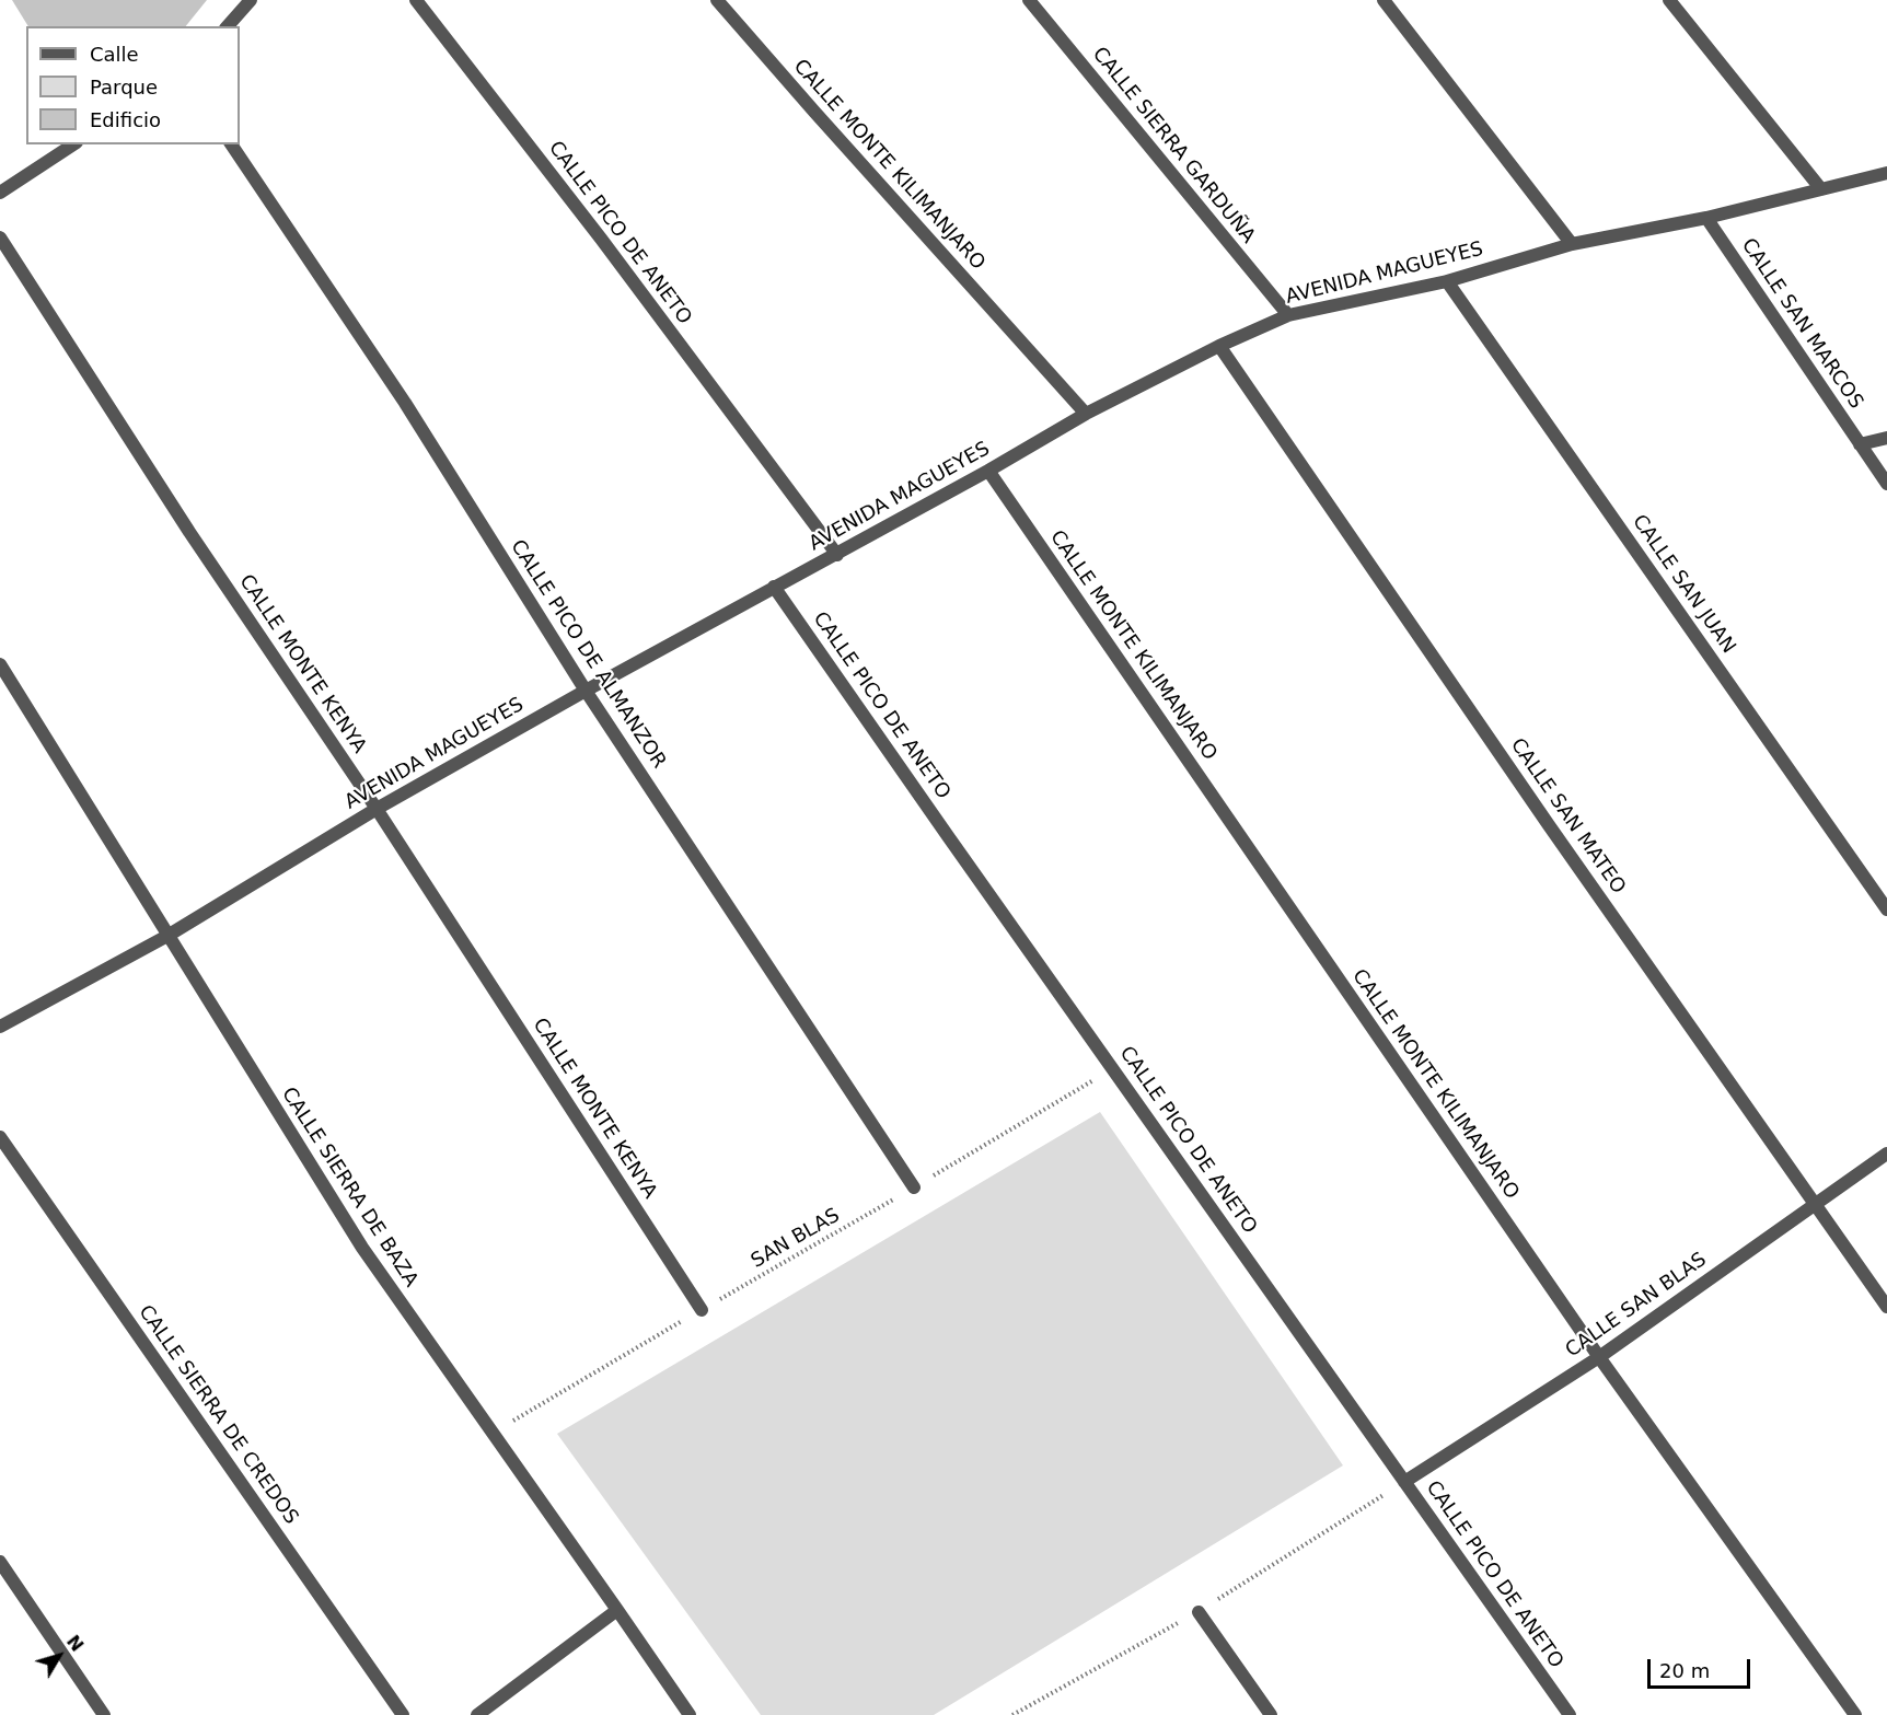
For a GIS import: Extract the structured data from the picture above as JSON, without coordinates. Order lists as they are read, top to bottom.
{
  "streets": {
    "street": [
      "CALLE SIERRA GARDUÑA",
      "CALLE MONTE KILIMANJARO",
      "CALLE PICO DE ANETO",
      "AVENIDA MAGUEYES",
      "CALLE SAN MARCOS",
      "CALLE SAN JUAN",
      "CALLE PICO DE ALMANZOR",
      "CALLE MONTE KENYA",
      "CALLE SAN MATEO",
      "CALLE SIERRA DE BAZA",
      "CALLE SAN BLAS",
      "CALLE SIERRA DE CREDOS"
    ],
    "path": ["SAN BLAS"]
  },
  "crossings": [
    ["CALLE SIERRA GARDUÑA", "AVENIDA MAGUEYES"],
    ["CALLE MONTE KILIMANJARO", "AVENIDA MAGUEYES"],
    ["CALLE MONTE KILIMANJARO", "CALLE SAN BLAS"],
    ["CALLE PICO DE ANETO", "AVENIDA MAGUEYES"],
    ["CALLE PICO DE ANETO", "SAN BLAS"],
    ["CALLE PICO DE ANETO", "CALLE SAN BLAS"],
    ["AVENIDA MAGUEYES", "CALLE SAN MARCOS"],
    ["AVENIDA MAGUEYES", "CALLE SAN JUAN"],
    ["AVENIDA MAGUEYES", "CALLE PICO DE ALMANZOR"],
    ["AVENIDA MAGUEYES", "CALLE MONTE KENYA"],
    ["AVENIDA MAGUEYES", "CALLE SAN MATEO"],
    ["AVENIDA MAGUEYES", "CALLE SIERRA DE BAZA"],
    ["CALLE PICO DE ALMANZOR", "SAN BLAS"],
    ["CALLE MONTE KENYA", "SAN BLAS"],
    ["CALLE SAN MATEO", "CALLE SAN BLAS"],
    ["CALLE SIERRA DE BAZA", "SAN BLAS"]
  ],
  "legend": ["Calle", "Parque", "Edificio"],
  "scale_bar": "20 m",
  "north": "top right"
}
